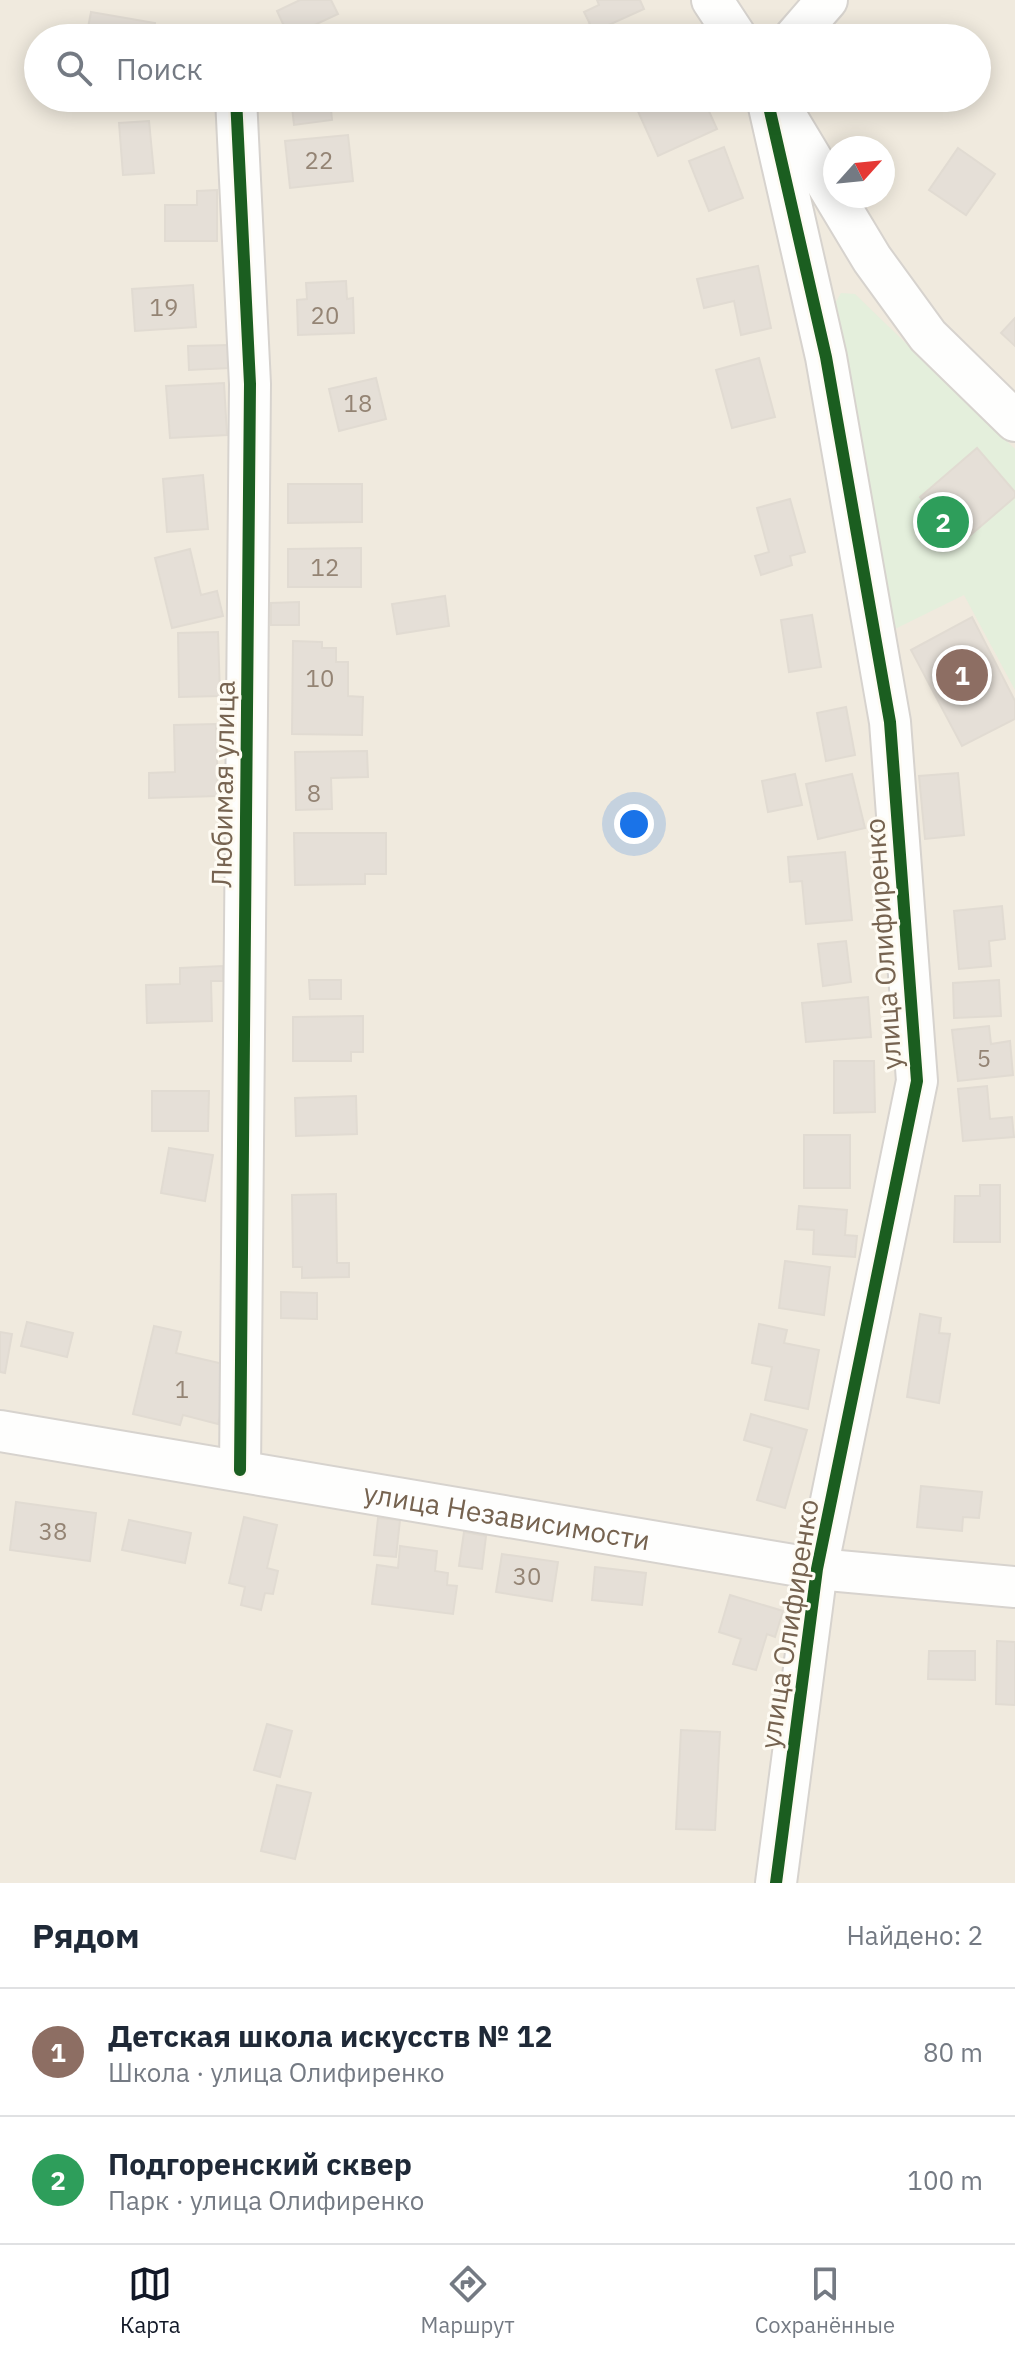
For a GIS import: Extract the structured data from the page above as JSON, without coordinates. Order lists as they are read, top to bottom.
{
  "streets": {
    "street": ["Любимая улица", "улица Олифиренко", "улица Независимости"]
  },
  "crossings": [
    ["Любимая улица", "улица Независимости"],
    ["улица Олифиренко", "улица Независимости"]
  ],
  "house_numbers": [
    "22",
    "19",
    "20",
    "18",
    "12",
    "10",
    "8",
    "5",
    "1",
    "38",
    "30"
  ],
  "north": "top right",
  "page": {
    "search": "Поиск",
    "pins": ["2", "1"],
    "heading": ["Рядом", "Найдено: 2"],
    "list": [
      {
        "mark": "1",
        "name": "Детская школа искусств № 12",
        "note": "Школа · улица Олифиренко",
        "value": "80 m"
      },
      {
        "mark": "2",
        "name": "Подгоренский сквер",
        "note": "Парк · улица Олифиренко",
        "value": "100 m"
      }
    ],
    "nav": ["Карта", "Маршрут", "Сохранённые"]
  }
}
